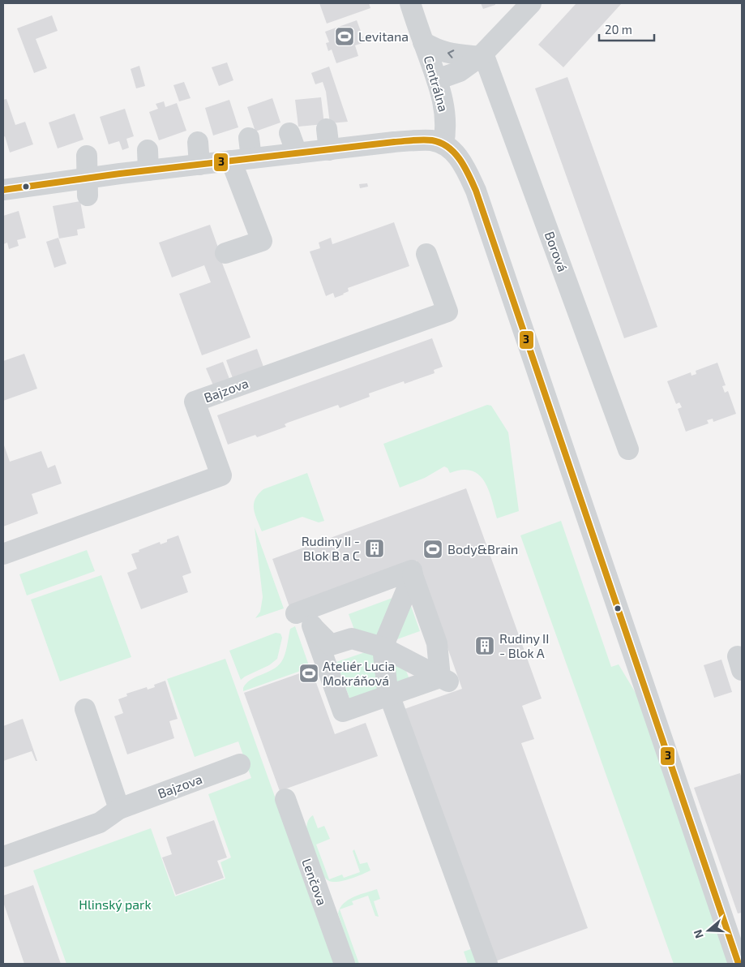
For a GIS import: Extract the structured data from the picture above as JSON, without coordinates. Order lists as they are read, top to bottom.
{
  "streets": {
    "street": [
      "Centrálna",
      "Borová",
      "Bajzova",
      "Lenčova"
    ]
  },
  "parks": ["Hlinský park"],
  "places": {
    "sports": ["Levitana", "Body&Brain", "Ateliér Lucia Mokráňová"],
    "building": ["Rudiny II - Blok B a C", "Rudiny II - Blok A"]
  },
  "lines": ["transit line 3"],
  "scale_bar": "20 m",
  "north": "left"
}
